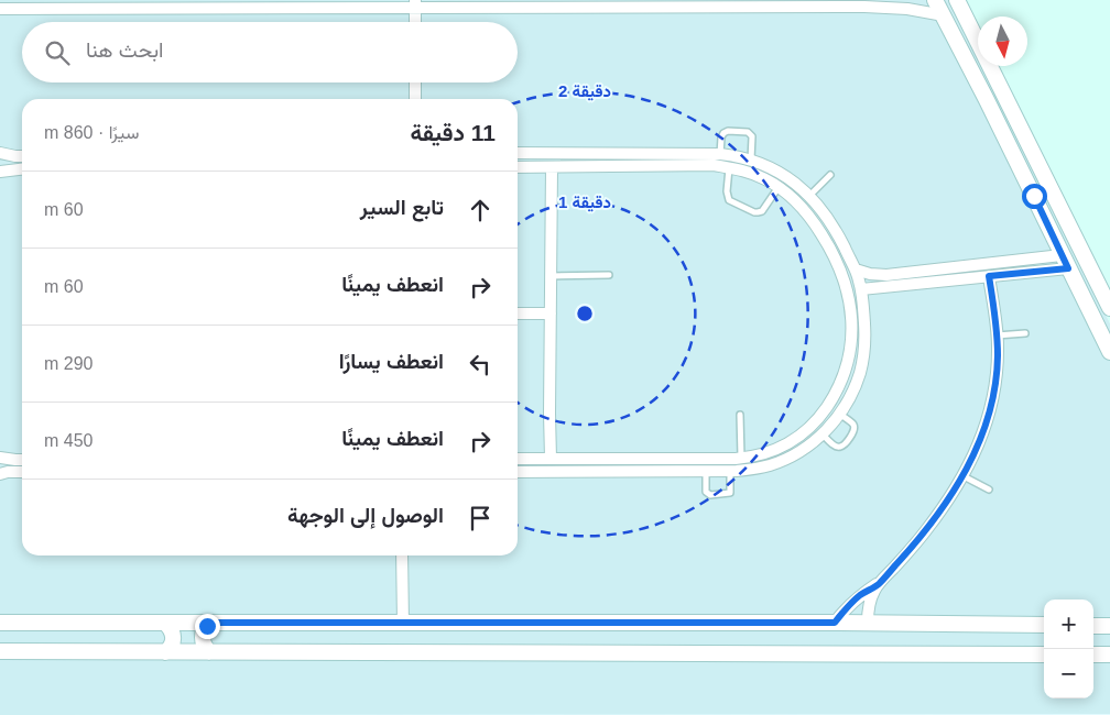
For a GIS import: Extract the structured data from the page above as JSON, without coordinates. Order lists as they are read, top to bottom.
{
  "north": "bottom",
  "page": {
    "search": "ابحث هنا",
    "heading": ["11 دقيقة", "سيرًا · 860 m"],
    "list": [
      ["تابع السير", "60 m"],
      ["انعطف يمينًا", "60 m"],
      ["انعطف يسارًا", "290 m"],
      ["انعطف يمينًا", "450 m"],
      "الوصول إلى الوجهة"
    ],
    "map_buttons": ["+", "−"]
  },
  "rings": ["2 دقيقة", "1 دقيقة"]
}
